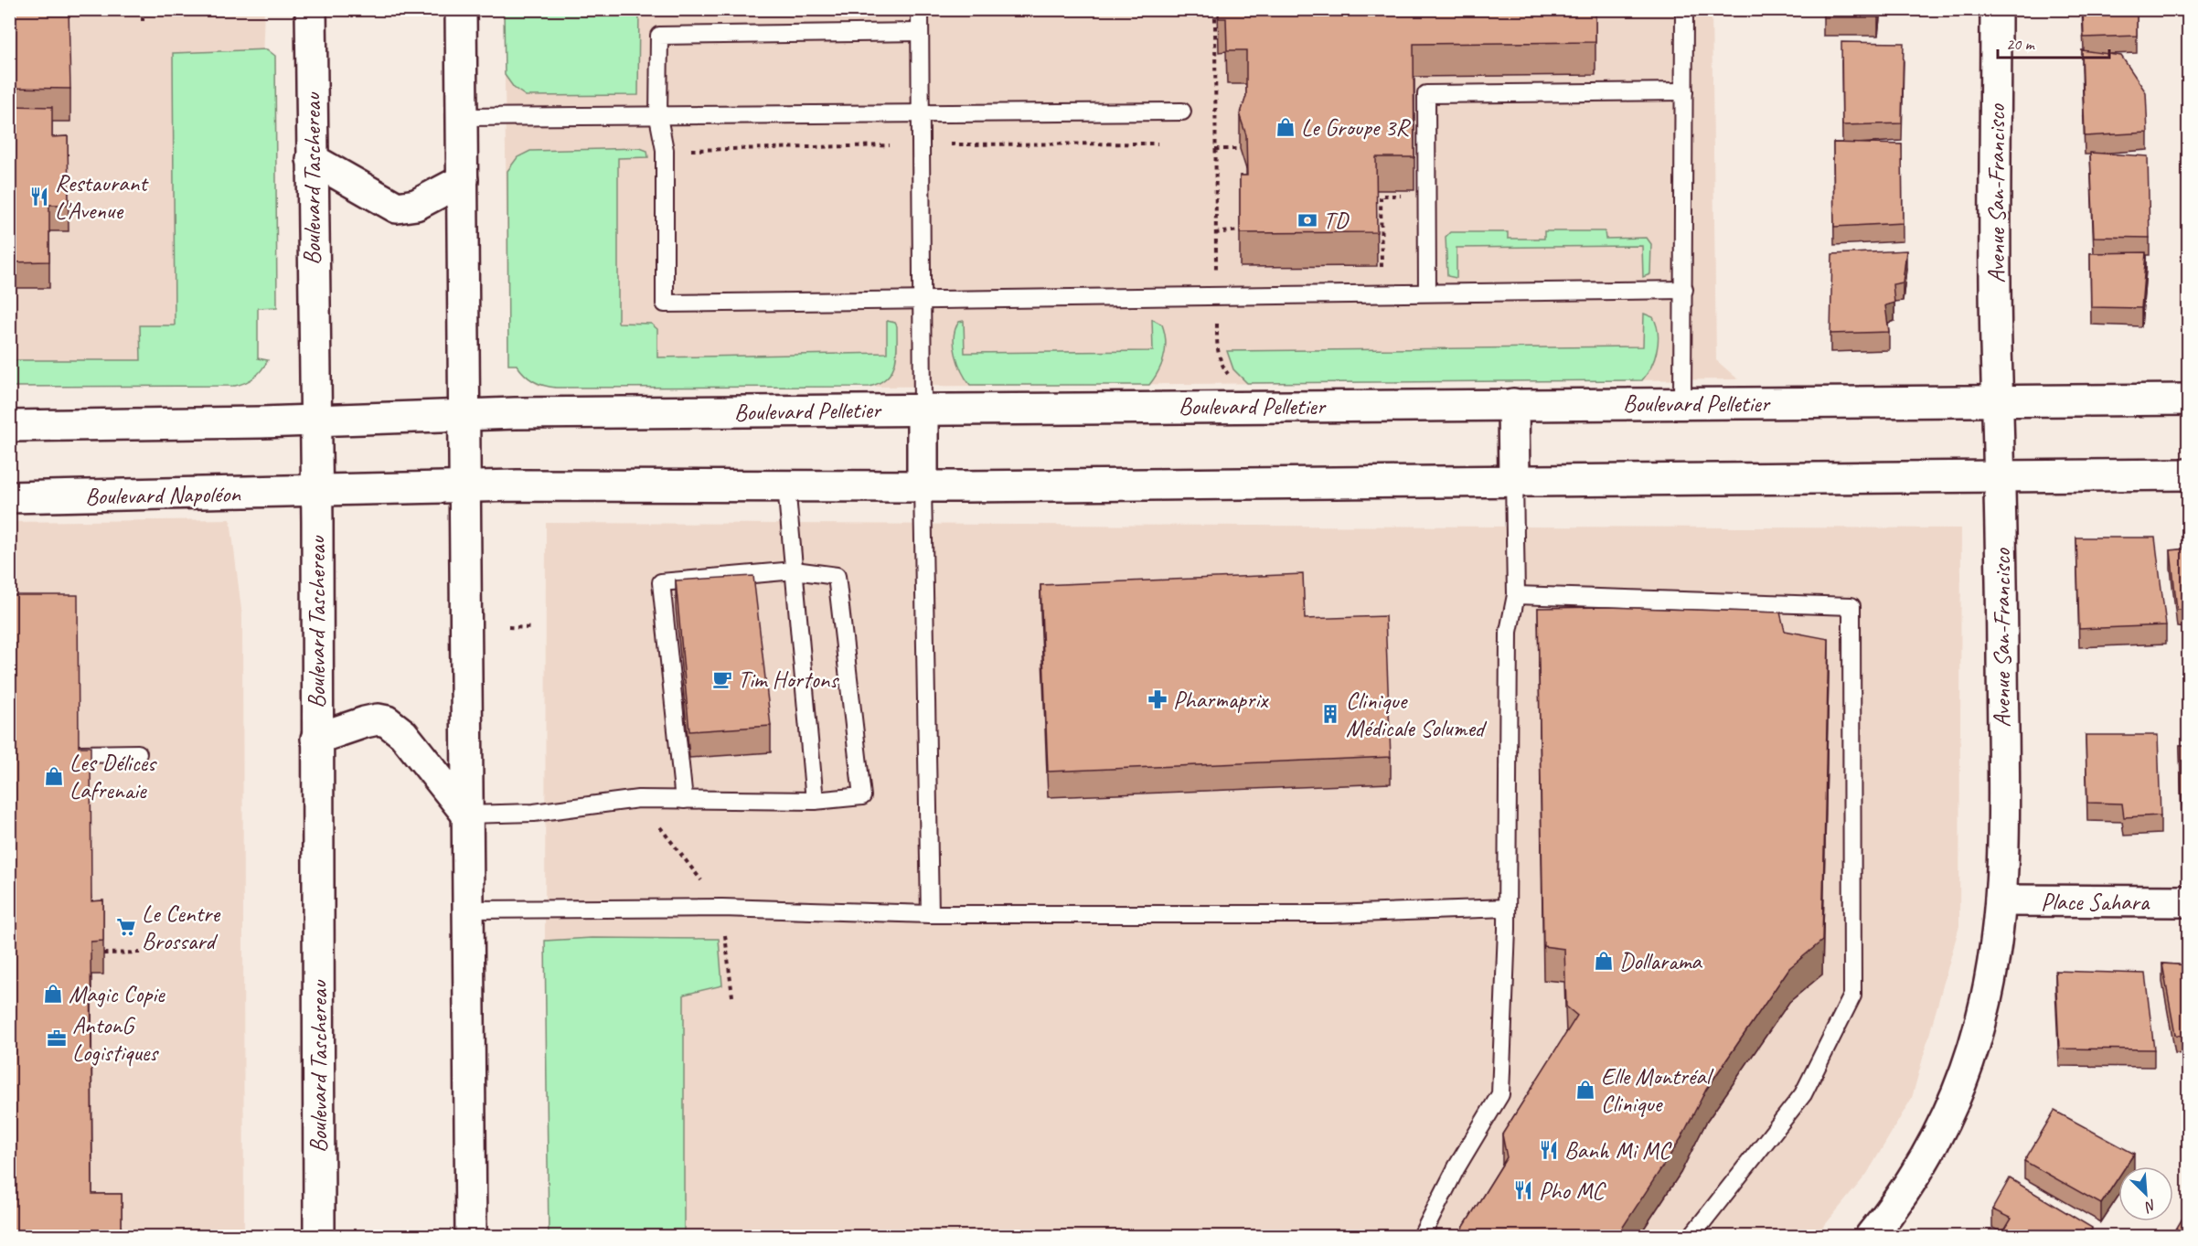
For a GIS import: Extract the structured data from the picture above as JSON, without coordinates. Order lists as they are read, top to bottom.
{
  "streets": {
    "street": [
      "Boulevard Taschereau",
      "Avenue San-Francisco",
      "Boulevard Pelletier",
      "Boulevard Napoléon",
      "Place Sahara"
    ]
  },
  "crossings": [
    ["Boulevard Taschereau", "Boulevard Pelletier"],
    ["Boulevard Taschereau", "Boulevard Napoléon"],
    ["Avenue San-Francisco", "Boulevard Pelletier"],
    ["Avenue San-Francisco", "Place Sahara"]
  ],
  "places": {
    "shop": [
      "Le Groupe 3R",
      "Les Délices Lafrenaie",
      "Dollarama",
      "Magic Copie",
      "Elle Montréal Clinique"
    ],
    "restaurant": ["Restaurant L'Avenue", "Banh Mi MC", "Pho MC"],
    "bank": ["TD"],
    "cafe": ["Tim Hortons"],
    "pharmacy": ["Pharmaprix"],
    "building": ["Clinique Médicale Solumed"],
    "supermarket": ["Le Centre Brossard"],
    "office": ["AntonG Logistiques"]
  },
  "scale_bar": "20 m",
  "north": "bottom right"
}
